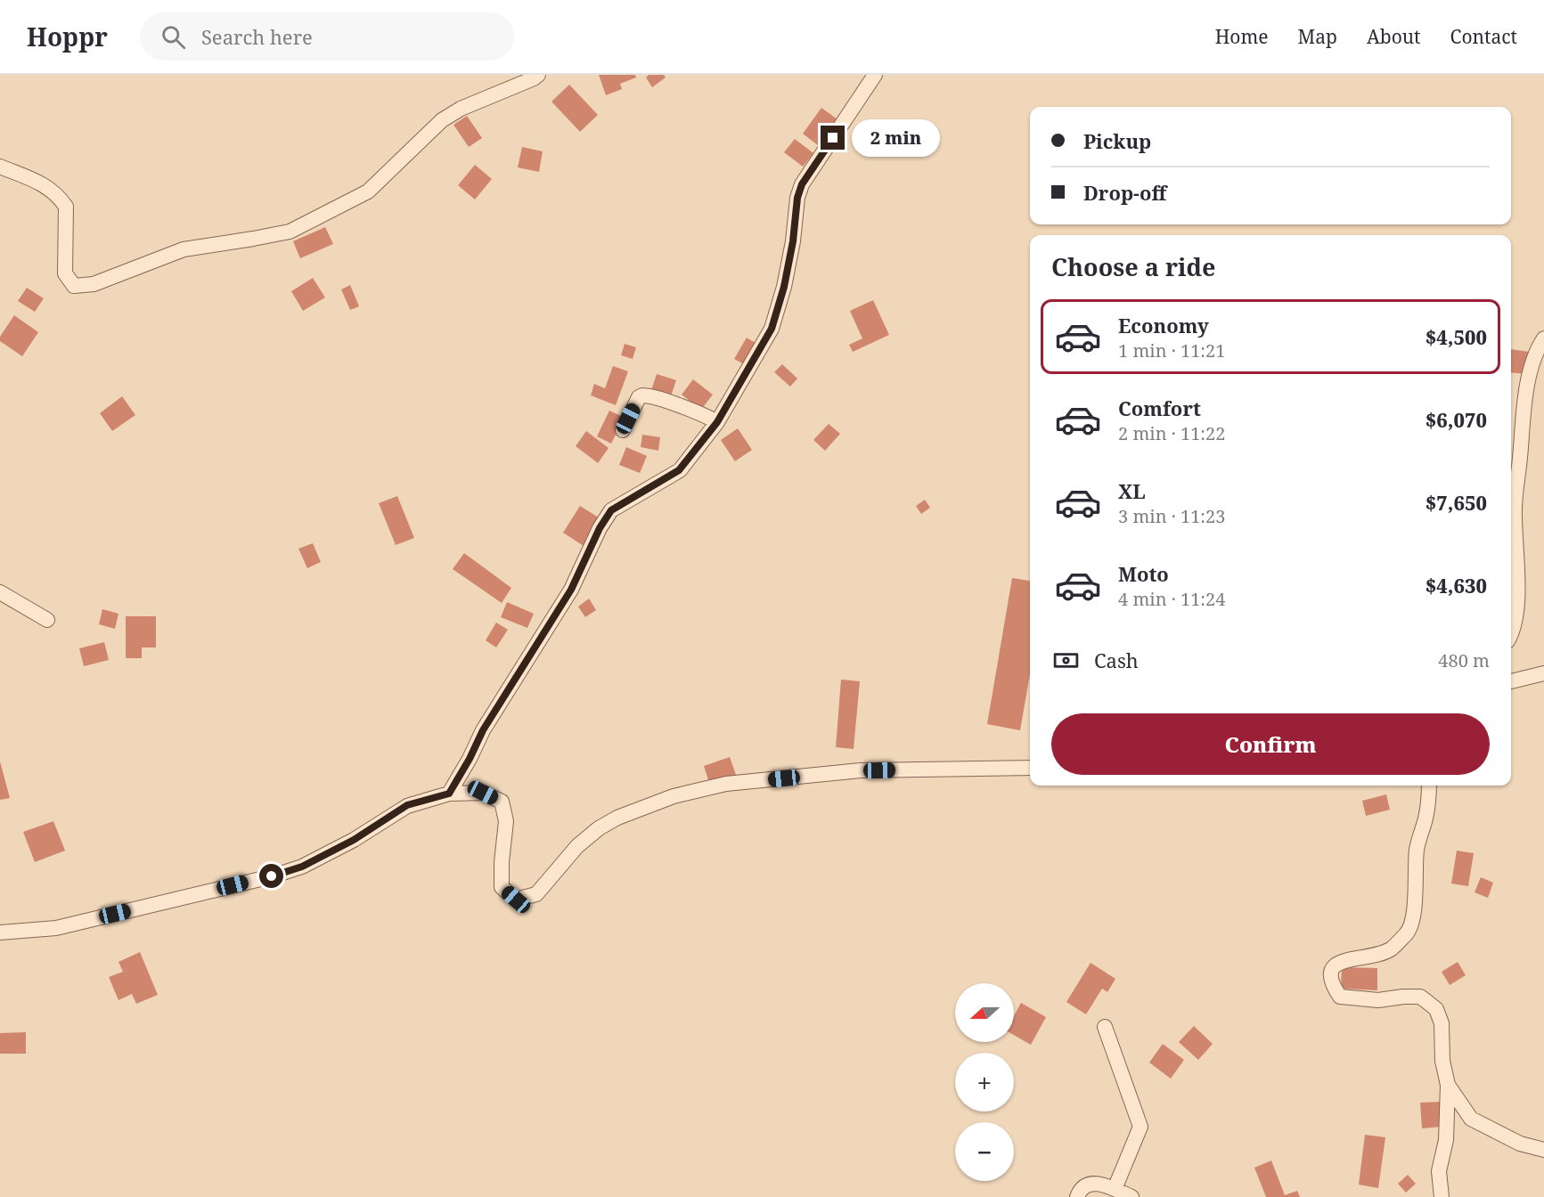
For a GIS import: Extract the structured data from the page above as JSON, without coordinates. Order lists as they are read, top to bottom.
{
  "north": "left",
  "page": {
    "header": "Hoppr",
    "search": "Search here",
    "nav": [
      "Home",
      "Map",
      "About",
      "Contact"
    ],
    "banner": ["Pickup", "Drop-off"],
    "bubble": "2 min",
    "heading": "Choose a ride",
    "list": [
      {
        "name": "Economy",
        "note": "1 min · 11:21",
        "value": "$4,500"
      },
      {
        "name": "Comfort",
        "note": "2 min · 11:22",
        "value": "$6,070"
      },
      {
        "name": "XL",
        "note": "3 min · 11:23",
        "value": "$7,650"
      },
      {
        "name": "Moto",
        "note": "4 min · 11:24",
        "value": "$4,630"
      }
    ],
    "pay": ["Cash", "480 m"],
    "buttons": "Confirm",
    "map_buttons": ["+", "−"]
  }
}
